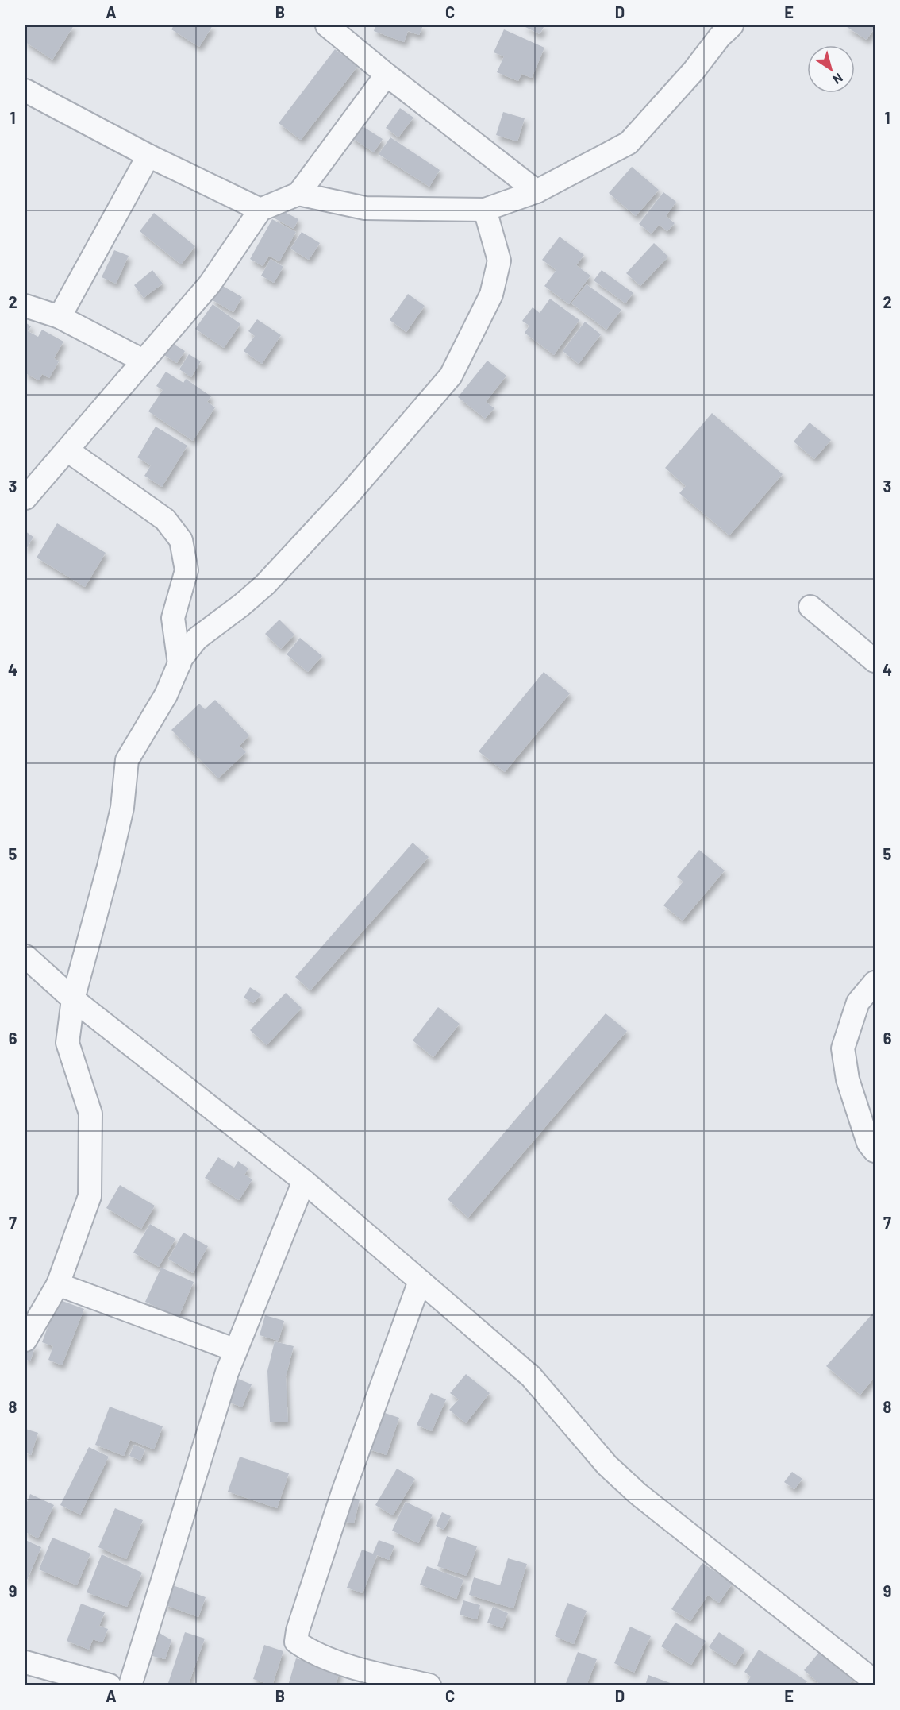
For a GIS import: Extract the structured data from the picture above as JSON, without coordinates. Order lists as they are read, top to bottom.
{
  "north": "bottom right",
  "grid": {
    "columns": [
      "A",
      "B",
      "C",
      "D",
      "E"
    ],
    "rows": [
      "1",
      "2",
      "3",
      "4",
      "5",
      "6",
      "7",
      "8",
      "9"
    ]
  }
}
